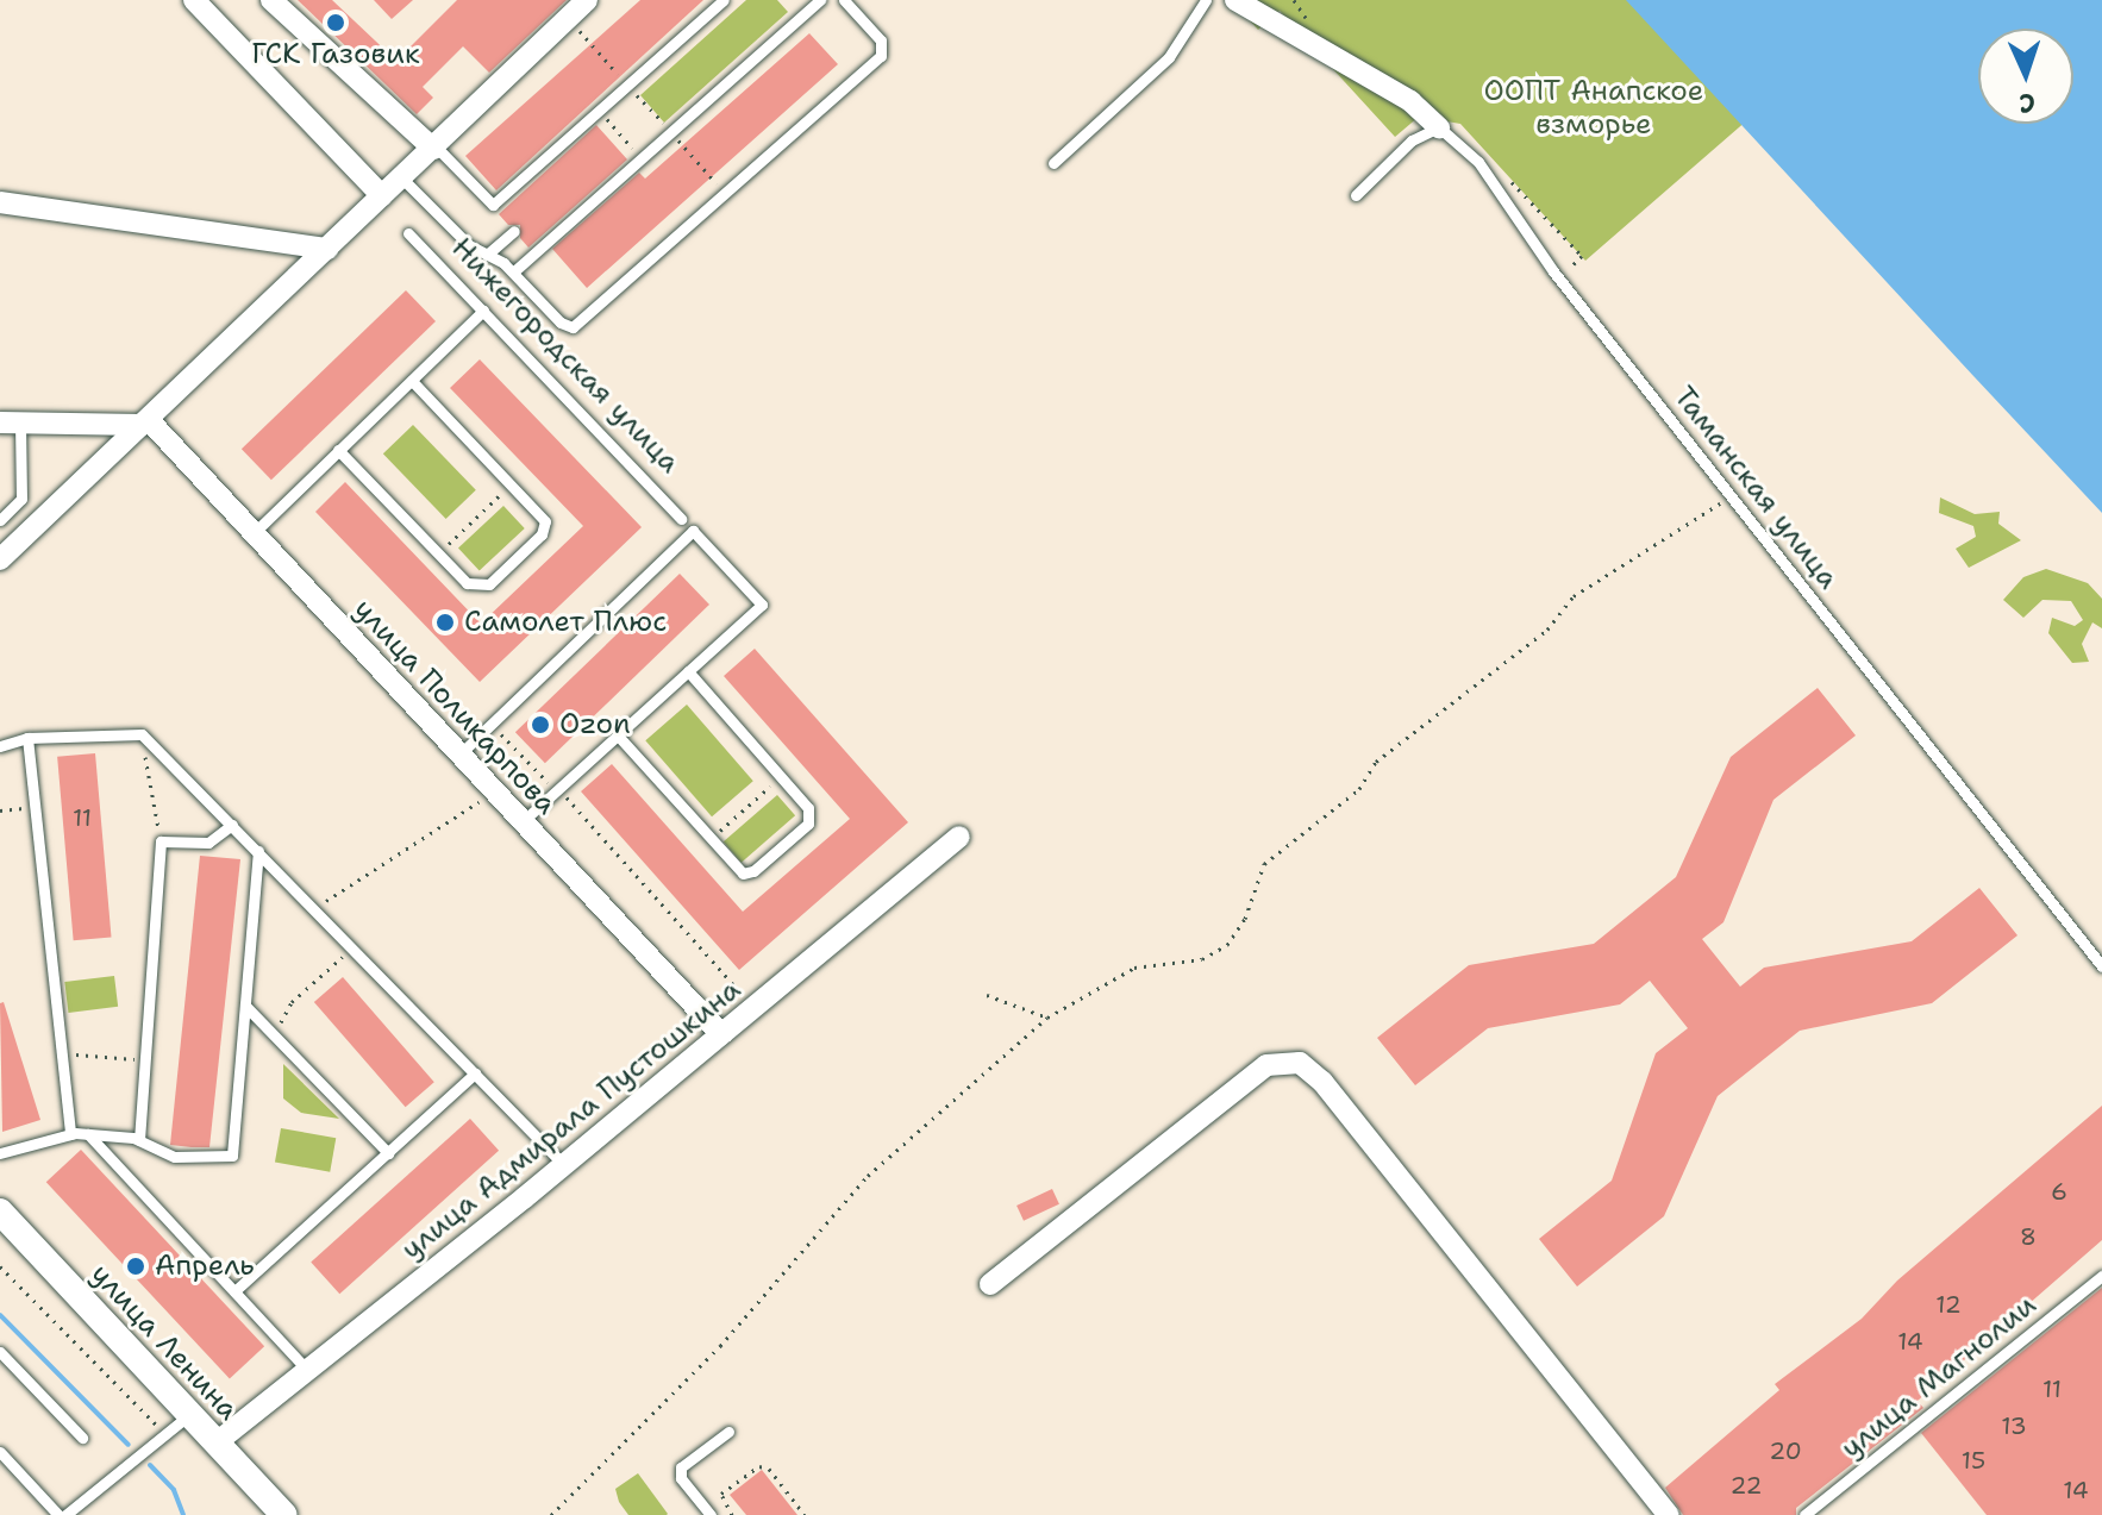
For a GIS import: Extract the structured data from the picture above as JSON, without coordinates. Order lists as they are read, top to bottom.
{
  "streets": {
    "street": ["улица Поликарпова", "улица Адмирала Пустошкина", "улица Ленина"],
    "lane": ["Нижегородская улица", "Таманская улица", "улица Магнолии"]
  },
  "crossings": [
    ["улица Поликарпова", "улица Адмирала Пустошкина"],
    ["улица Адмирала Пустошкина", "улица Ленина"]
  ],
  "parks": ["ООПТ Анапское взморье"],
  "places": [
    "ГСК Газовик",
    "Самолет Плюс",
    "Ozon",
    "Апрель"
  ],
  "house_numbers": [
    "11",
    "6",
    "8",
    "12",
    "14",
    "11",
    "13",
    "20",
    "15",
    "22",
    "14"
  ],
  "north": "bottom"
}
